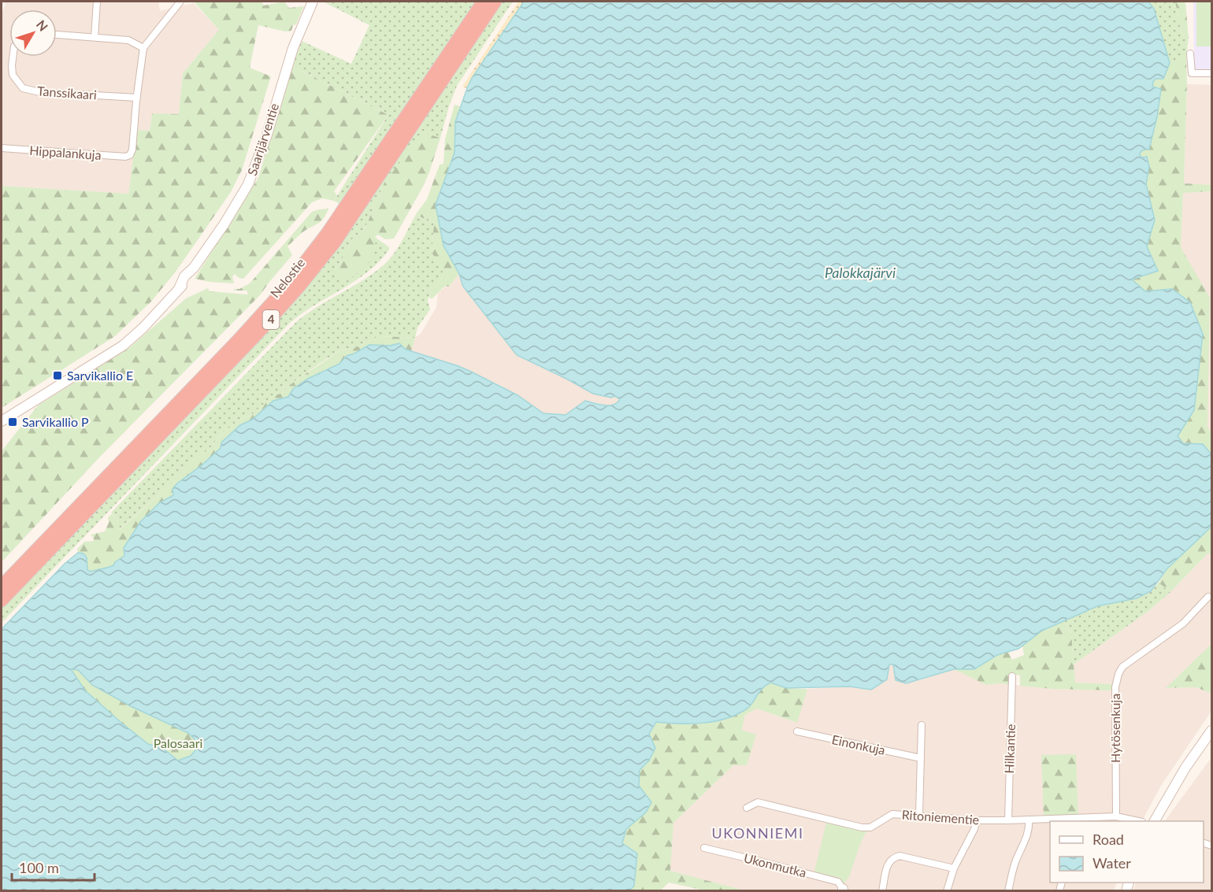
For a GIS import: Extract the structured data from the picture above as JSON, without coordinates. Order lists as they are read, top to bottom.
{
  "streets": {
    "highway": ["Nelostie", "4"],
    "main road": ["Saarijärventie"],
    "street": [
      "Tanssikaari",
      "Hippalankuja",
      "Hytösenkuja",
      "Einonkuja",
      "Hilkantie",
      "Ritoniementie",
      "Ukonmutka"
    ]
  },
  "crossings": [
    ["Tanssikaari", "Hippalankuja"],
    ["Hytösenkuja", "Ritoniementie"],
    ["Hilkantie", "Ritoniementie"]
  ],
  "districts": ["UKONNIEMI"],
  "water": ["Palokkajärvi"],
  "parks": ["Palosaari"],
  "places": {
    "transit": ["Sarvikallio E", "Sarvikallio P"]
  },
  "legend": ["Road", "Water"],
  "scale_bar": "100 m",
  "north": "top right"
}
